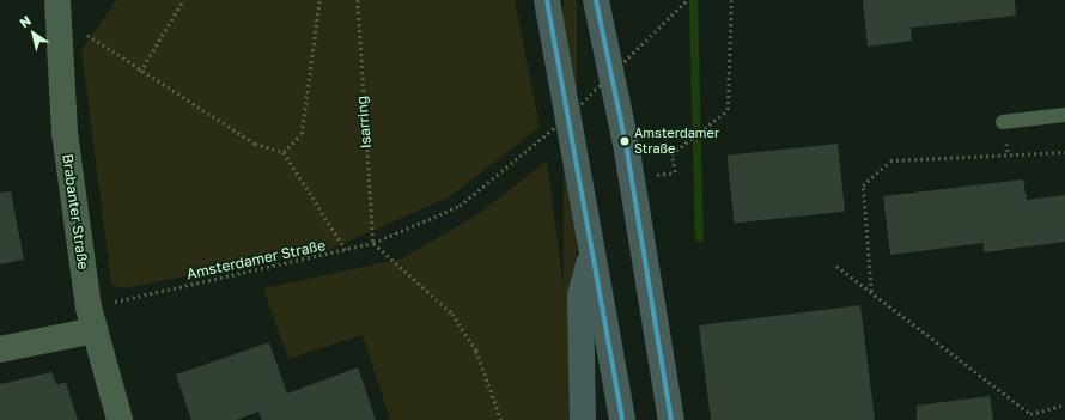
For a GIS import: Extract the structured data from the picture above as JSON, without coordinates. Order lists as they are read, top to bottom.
{
  "streets": {
    "street": ["Brabanter Straße"],
    "path": ["Isarring", "Amsterdamer Straße"]
  },
  "crossings": [
    ["Isarring", "Amsterdamer Straße"],
    ["Brabanter Straße", "Amsterdamer Straße"]
  ],
  "places": ["Amsterdamer Straße"],
  "north": "top left"
}
